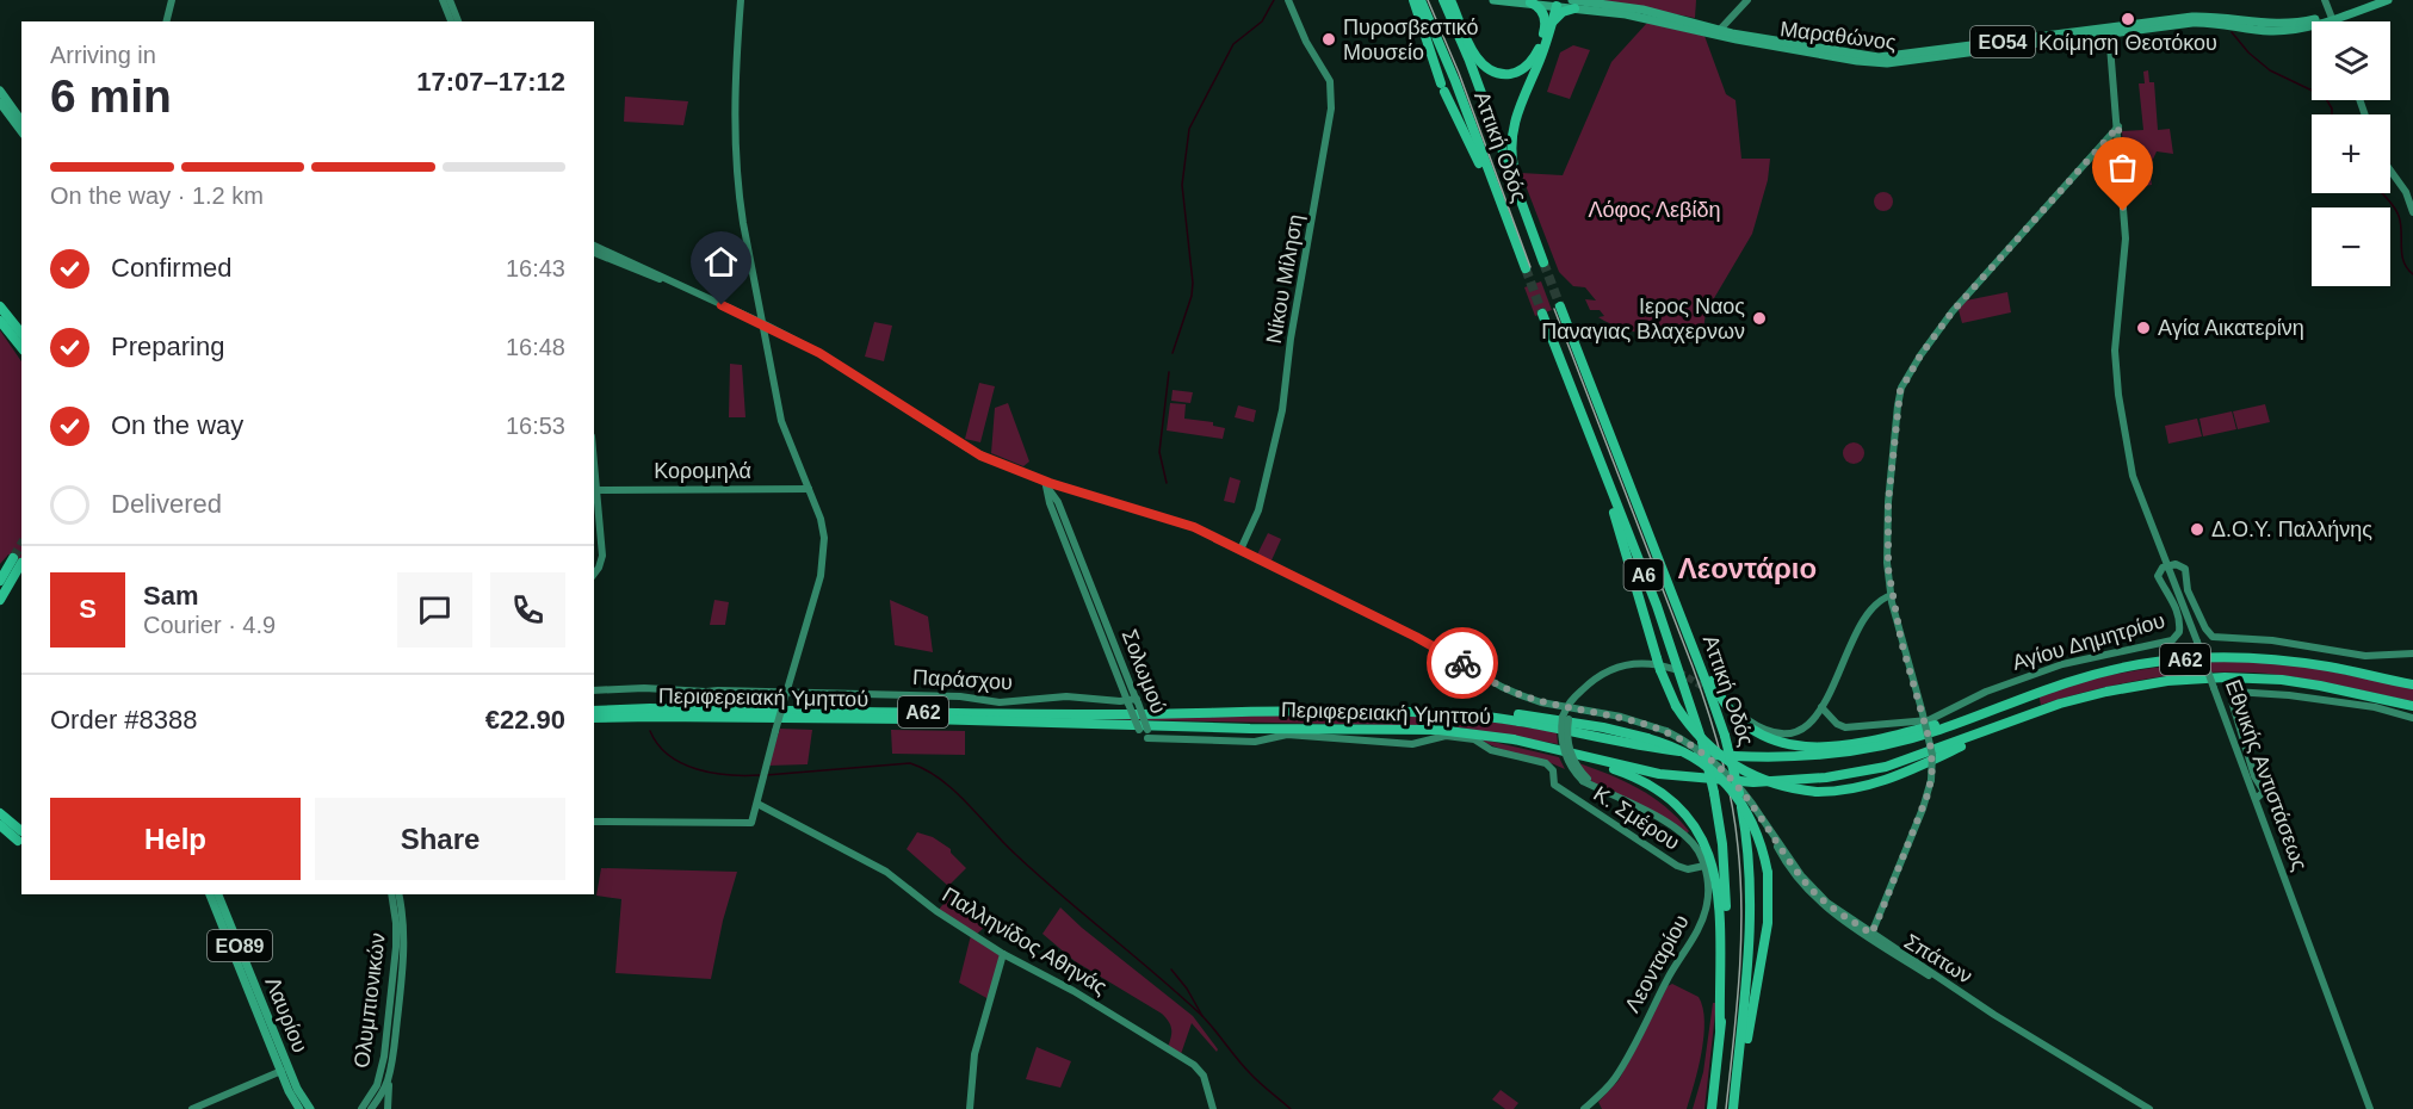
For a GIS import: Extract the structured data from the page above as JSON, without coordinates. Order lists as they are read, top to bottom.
{
  "streets": {
    "highway": [
      "Αττική Οδός",
      "Α6",
      "Α62",
      "Περιφερειακή Υμηττού"
    ],
    "main road": [
      "Μαραθώνος",
      "ΕΟ54",
      "ΕΟ89",
      "Λαυρίου"
    ],
    "street": [
      "Νίκου Μίληση",
      "Κορομηλά",
      "Αγίου Δημητρίου",
      "Σολωμού",
      "Παράσχου",
      "Εθνικής Αντιστάσεως",
      "Κ. Σμέρου",
      "Παλληνίδος Αθηνάς",
      "Σπάτων",
      "Λεονταρίου",
      "Ολυμπιονικών"
    ]
  },
  "crossings": [
    ["Μαραθώνος", "Εθνικής Αντιστάσεως"],
    ["Νίκου Μίληση", "Σπάτων"],
    ["Αγίου Δημητρίου", "Εθνικής Αντιστάσεως"],
    ["Σολωμού", "Παράσχου"],
    ["Σολωμού", "Κ. Σμέρου"],
    ["Σολωμού", "Σπάτων"],
    ["Κ. Σμέρου", "Λεονταρίου"],
    ["Σπάτων", "Λεονταρίου"]
  ],
  "districts": ["Λεοντάριο"],
  "parks": ["Λόφος Λεβίδη"],
  "places": [
    "Κοίμηση Θεοτόκου",
    "Πυροσβεστικό Μουσείο",
    "Ιερος Ναος Παναγιας Βλαχερνων",
    "Αγία Αικατερίνη",
    "Δ.Ο.Υ. Παλλήνης"
  ],
  "page": {
    "map_buttons": ["+", "−"],
    "heading": ["6 min", "Arriving in", "17:07–17:12"],
    "panel": [
      "Sam",
      "Courier · 4.9",
      "Order #8388",
      "€22.90"
    ],
    "bar": "On the way · 1.2 km",
    "list": [
      ["Confirmed", "16:43"],
      ["Preparing", "16:48"],
      ["On the way", "16:53"],
      "Delivered"
    ],
    "round": "S",
    "buttons": ["Help", "Share"]
  }
}
